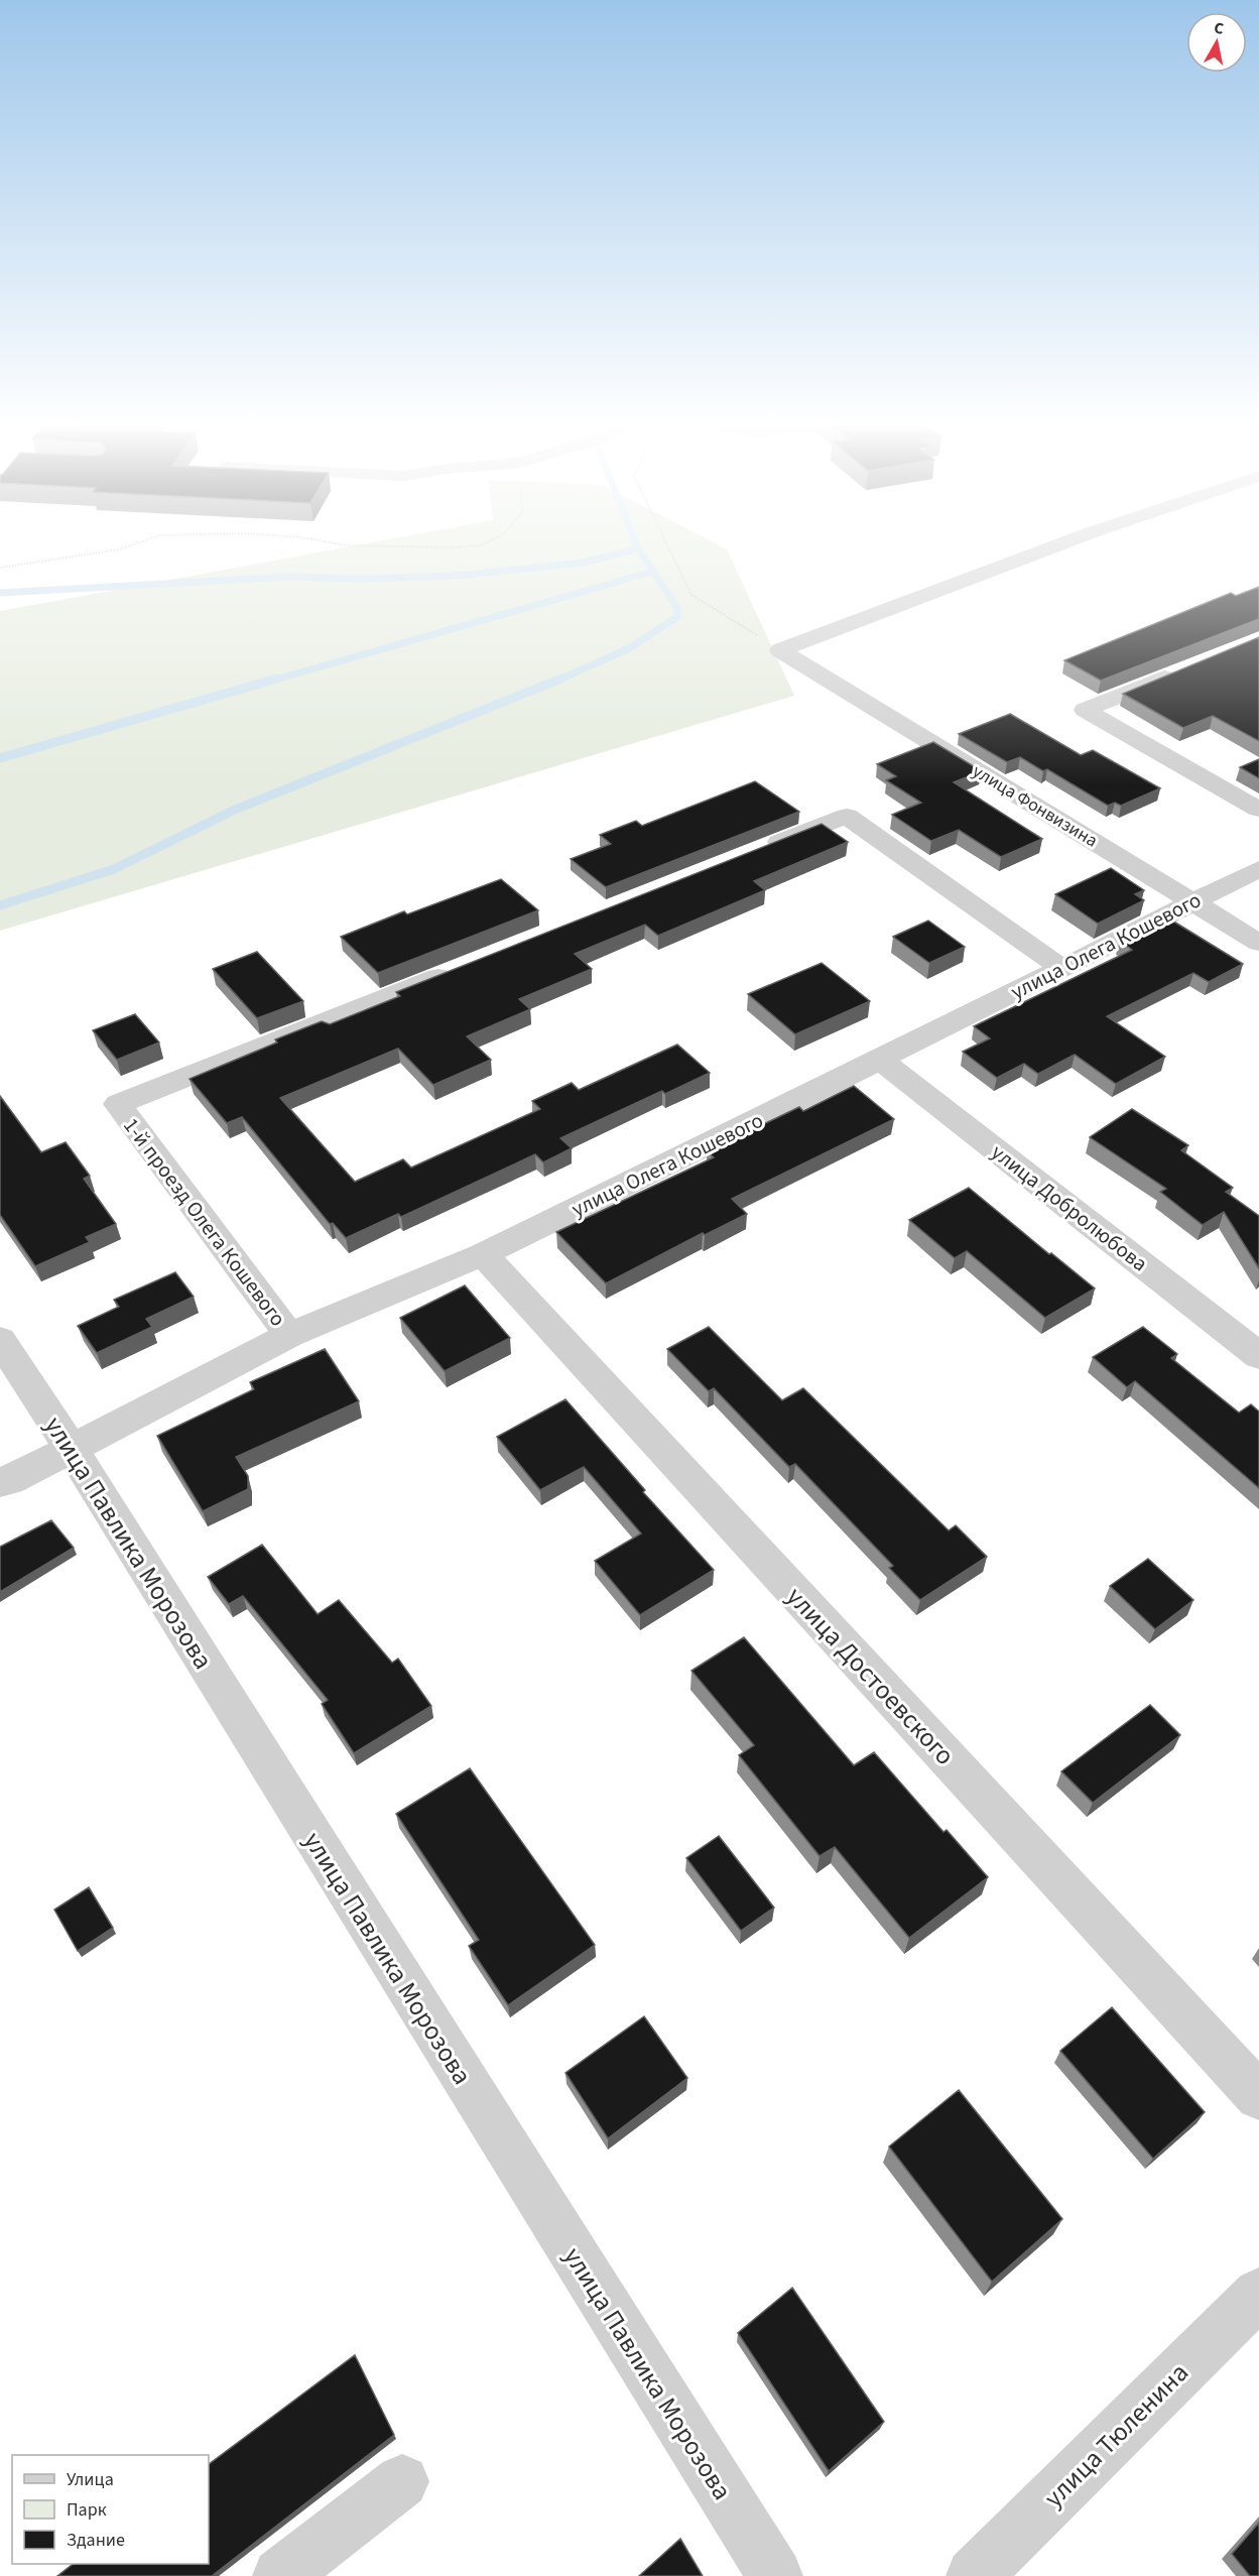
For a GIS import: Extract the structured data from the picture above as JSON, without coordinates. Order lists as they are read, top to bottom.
{
  "streets": {
    "street": [
      "улица Фонвизина",
      "улица Олега Кошевого",
      "улица Добролюбова",
      "1-й проезд Олега Кошевого",
      "улица Павлика Морозова",
      "улица Достоевского",
      "улица Тюленина"
    ]
  },
  "crossings": [
    ["улица Фонвизина", "улица Олега Кошевого"],
    ["улица Олега Кошевого", "улица Добролюбова"],
    ["улица Олега Кошевого", "1-й проезд Олега Кошевого"],
    ["улица Олега Кошевого", "улица Павлика Морозова"],
    ["улица Олега Кошевого", "улица Достоевского"]
  ],
  "legend": ["Улица", "Парк", "Здание"],
  "north": "top"
}
